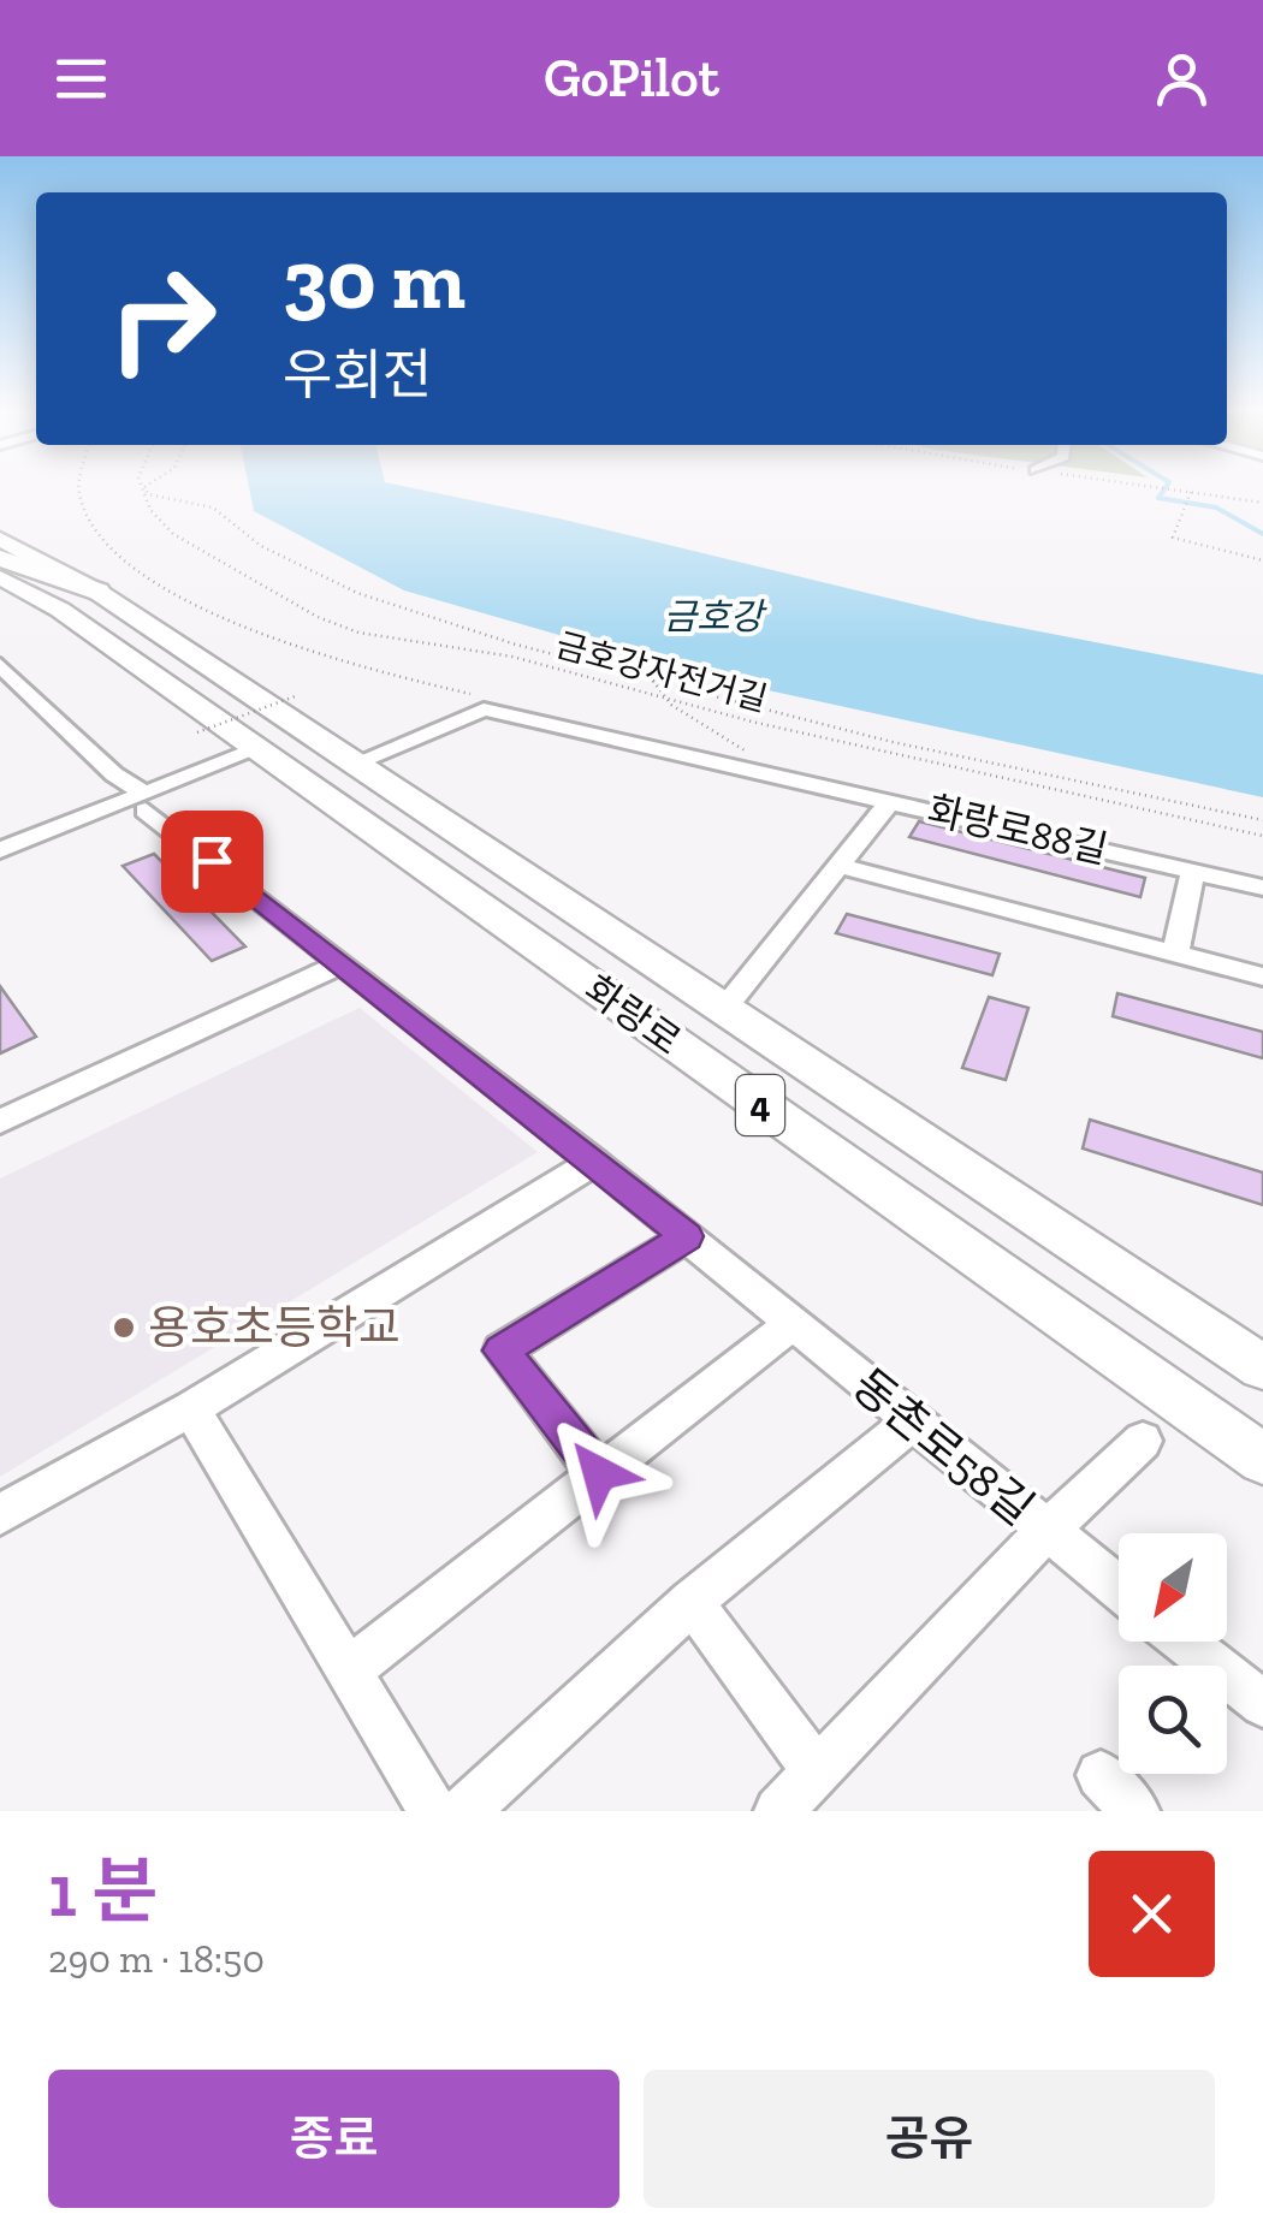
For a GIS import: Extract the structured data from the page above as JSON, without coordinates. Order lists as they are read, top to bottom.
{
  "streets": {
    "main road": ["화랑로", "4"],
    "street": ["화랑로88길", "동촌로58길"],
    "path": ["금호강자전거길"]
  },
  "crossings": [
    ["화랑로88길", "화랑로"]
  ],
  "water": ["금호강"],
  "places": ["용호초등학교"],
  "north": "bottom left",
  "page": {
    "header": "GoPilot",
    "turn": ["30 m", "우회전"],
    "heading": ["1 분", "290 m · 18:50"],
    "buttons": ["종료", "공유"]
  }
}
